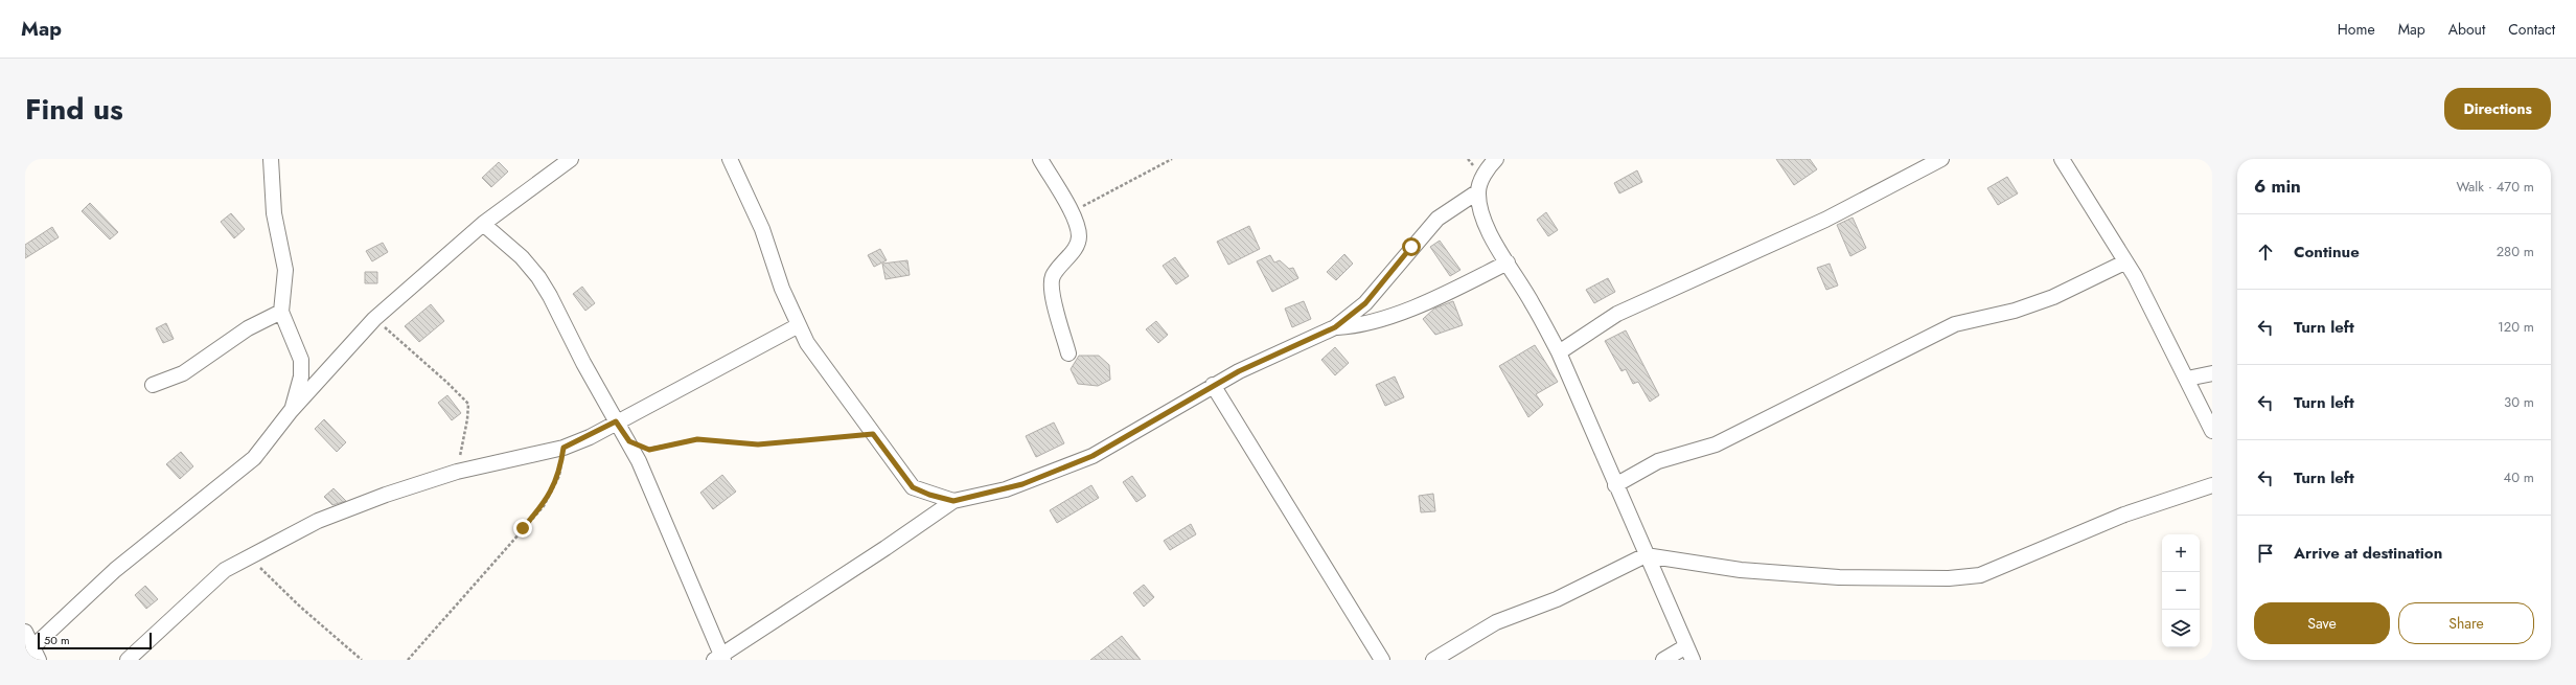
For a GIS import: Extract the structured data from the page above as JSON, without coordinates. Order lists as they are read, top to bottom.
{
  "scale_bar": "50 m",
  "page": {
    "header": "Map",
    "nav": [
      "Home",
      "Map",
      "About",
      "Contact"
    ],
    "title": "Find us",
    "buttons": [
      "Directions",
      ["Save", "Share"]
    ],
    "heading": ["6 min", "Walk · 470 m"],
    "list": [
      ["Continue", "280 m"],
      ["Turn left", "120 m"],
      ["Turn left", "30 m"],
      ["Turn left", "40 m"],
      "Arrive at destination"
    ],
    "map_buttons": ["+", "−"],
    "scale": "50 m"
  }
}
